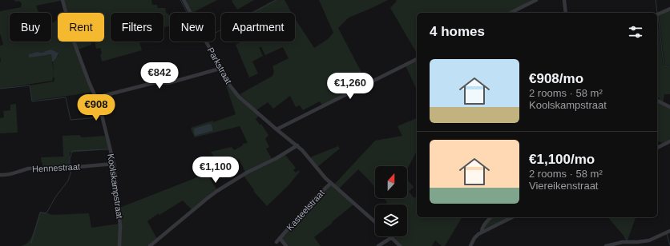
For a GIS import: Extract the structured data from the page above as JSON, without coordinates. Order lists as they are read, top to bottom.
{
  "streets": {
    "street": [
      "Parkstraat",
      "Hennestraat",
      "Koolskampstraat",
      "Kasteelstraat"
    ]
  },
  "crossings": [
    ["Parkstraat", "Kasteelstraat"],
    ["Hennestraat", "Koolskampstraat"]
  ],
  "north": "top",
  "page": {
    "chip": [
      "Buy",
      "Rent",
      "Filters",
      "New",
      "Apartment"
    ],
    "heading": "4 homes",
    "list": [
      {
        "name": "€908/mo",
        "note": "2 rooms · 58 m² · Koolskampstraat"
      },
      {
        "name": "€1,100/mo",
        "note": "2 rooms · 58 m² · Viereikenstraat"
      }
    ],
    "price": [
      "€842",
      "€1,260",
      "€908",
      "€1,100"
    ]
  }
}
